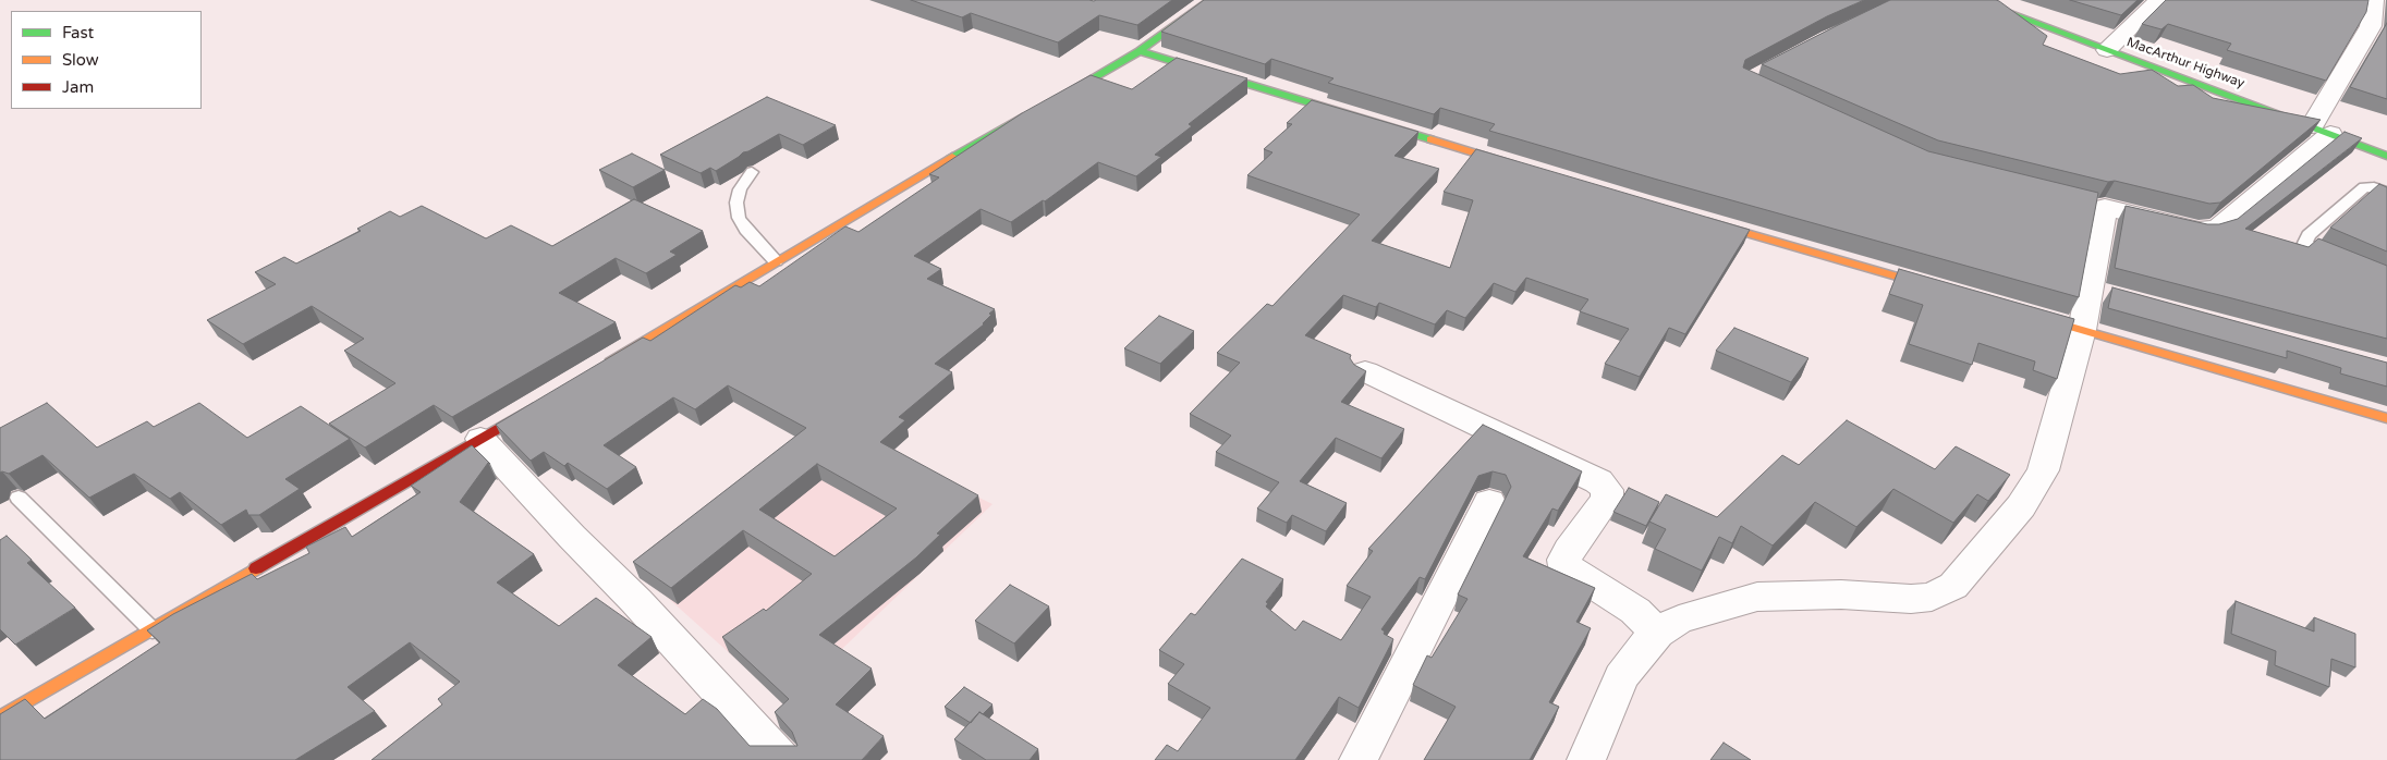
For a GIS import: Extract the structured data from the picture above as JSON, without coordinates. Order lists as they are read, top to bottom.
{
  "streets": {
    "main road": ["MacArthur Highway"]
  },
  "legend": ["Fast", "Slow", "Jam"]
}
